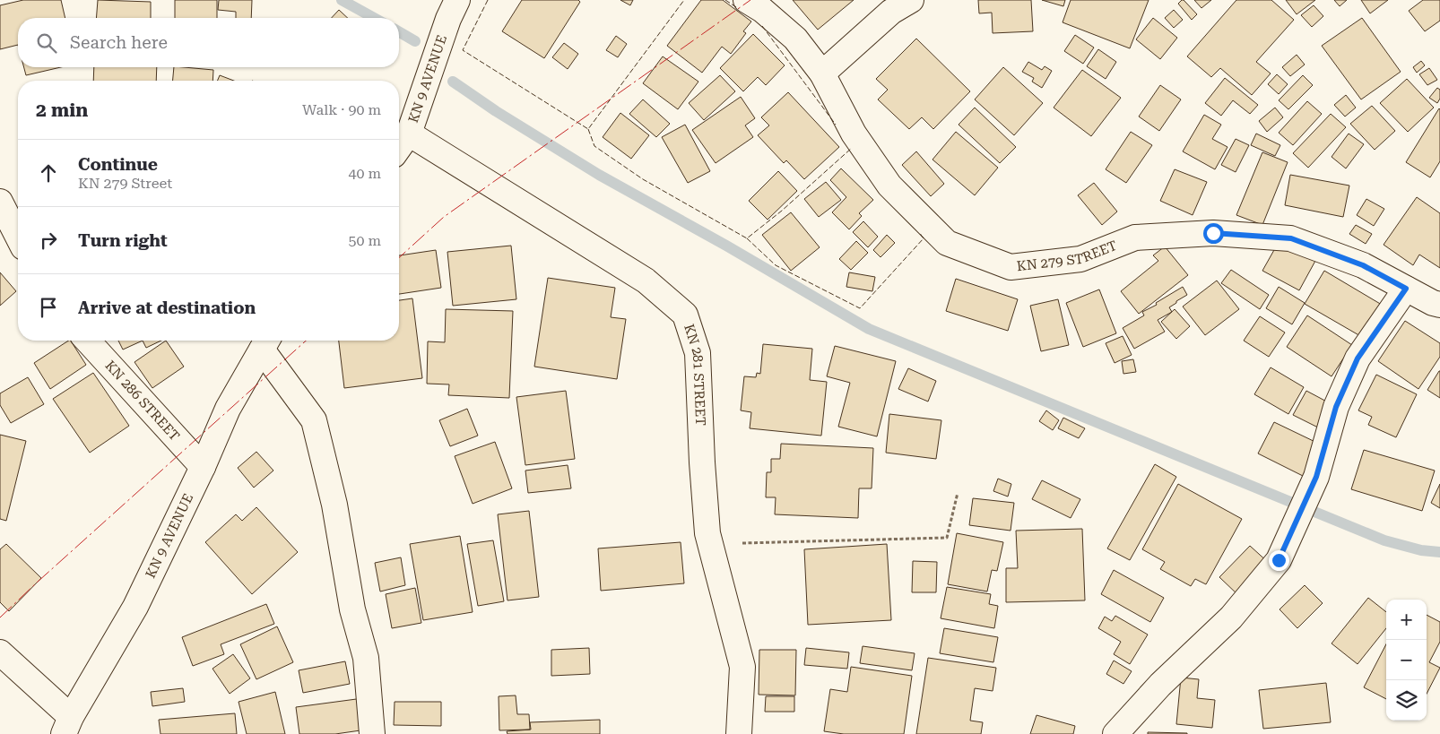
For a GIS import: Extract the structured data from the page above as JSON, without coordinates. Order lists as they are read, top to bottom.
{
  "streets": {
    "street": [
      "KN 9 AVENUE",
      "KN 279 STREET",
      "KN 281 STREET",
      "KN 286 STREET"
    ]
  },
  "crossings": [
    ["KN 9 AVENUE", "KN 281 STREET"],
    ["KN 9 AVENUE", "KN 286 STREET"]
  ],
  "page": {
    "search": "Search here",
    "heading": ["2 min", "Walk · 90 m"],
    "list": [
      ["Continue", "KN 279 Street", "40 m"],
      ["Turn right", "50 m"],
      "Arrive at destination"
    ],
    "map_buttons": ["+", "−"]
  }
}
